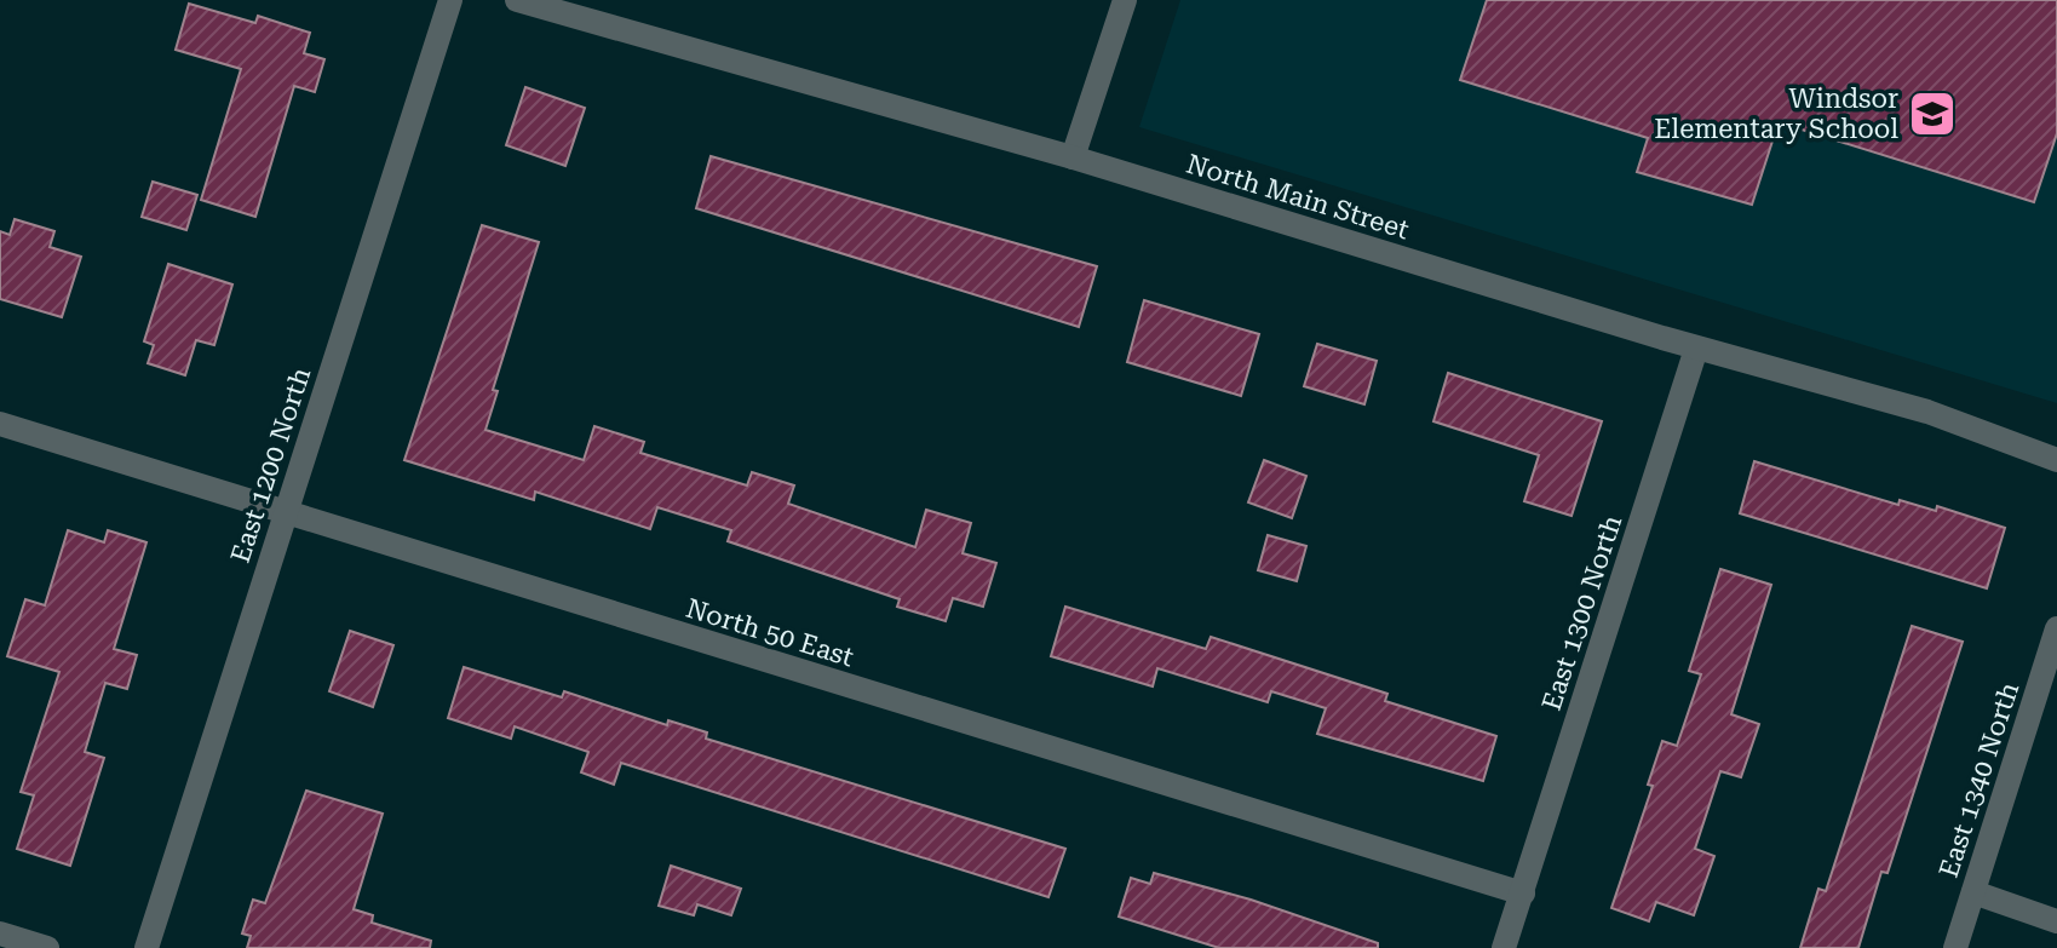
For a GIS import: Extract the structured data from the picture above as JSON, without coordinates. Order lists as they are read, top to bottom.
{
  "streets": {
    "street": [
      "North Main Street",
      "East 1200 North",
      "East 1300 North",
      "North 50 East",
      "East 1340 North"
    ]
  },
  "crossings": [
    ["North Main Street", "East 1300 North"],
    ["East 1200 North", "North 50 East"],
    ["East 1300 North", "North 50 East"]
  ],
  "places": {
    "school or university": ["Windsor Elementary School"]
  }
}
